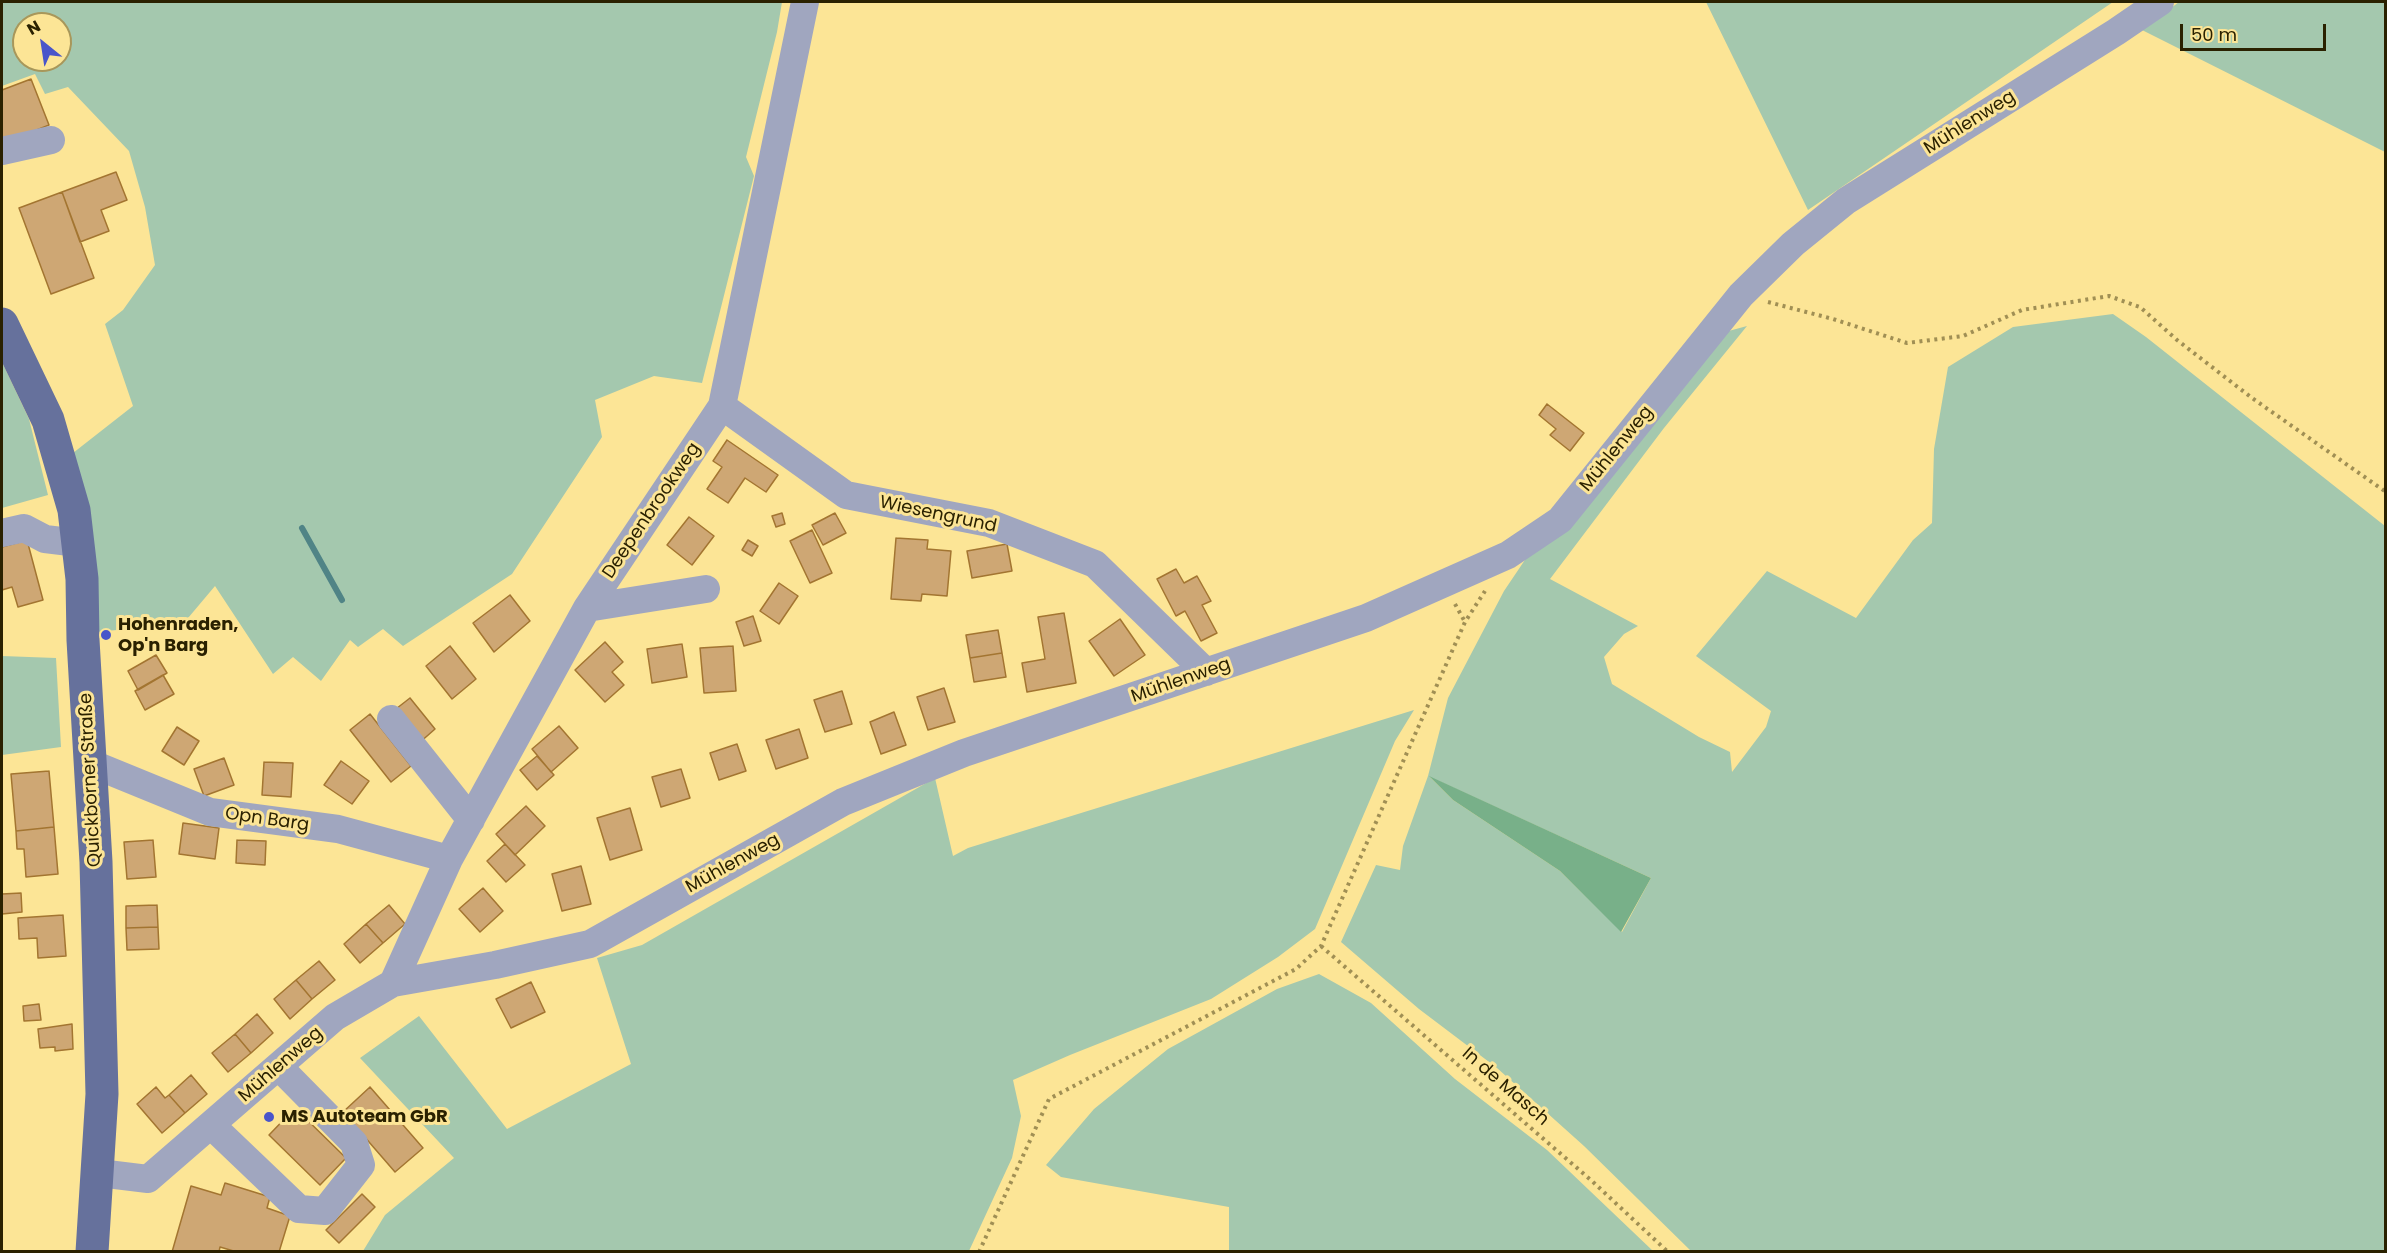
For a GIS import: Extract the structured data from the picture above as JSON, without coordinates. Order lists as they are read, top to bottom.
{
  "streets": {
    "main road": ["Quickborner Straße"],
    "street": [
      "Mühlenweg",
      "Deepenbrookweg",
      "Wiesengrund",
      "Opn Barg"
    ],
    "path": ["In de Masch"]
  },
  "crossings": [
    ["Mühlenweg", "Deepenbrookweg"],
    ["Mühlenweg", "Wiesengrund"],
    ["Mühlenweg", "Quickborner Straße"],
    ["Deepenbrookweg", "Wiesengrund"],
    ["Deepenbrookweg", "Opn Barg"],
    ["Quickborner Straße", "Opn Barg"]
  ],
  "places": ["Hohenraden, Op'n Barg", "MS Autoteam GbR"],
  "scale_bar": "50 m",
  "north": "top left"
}
